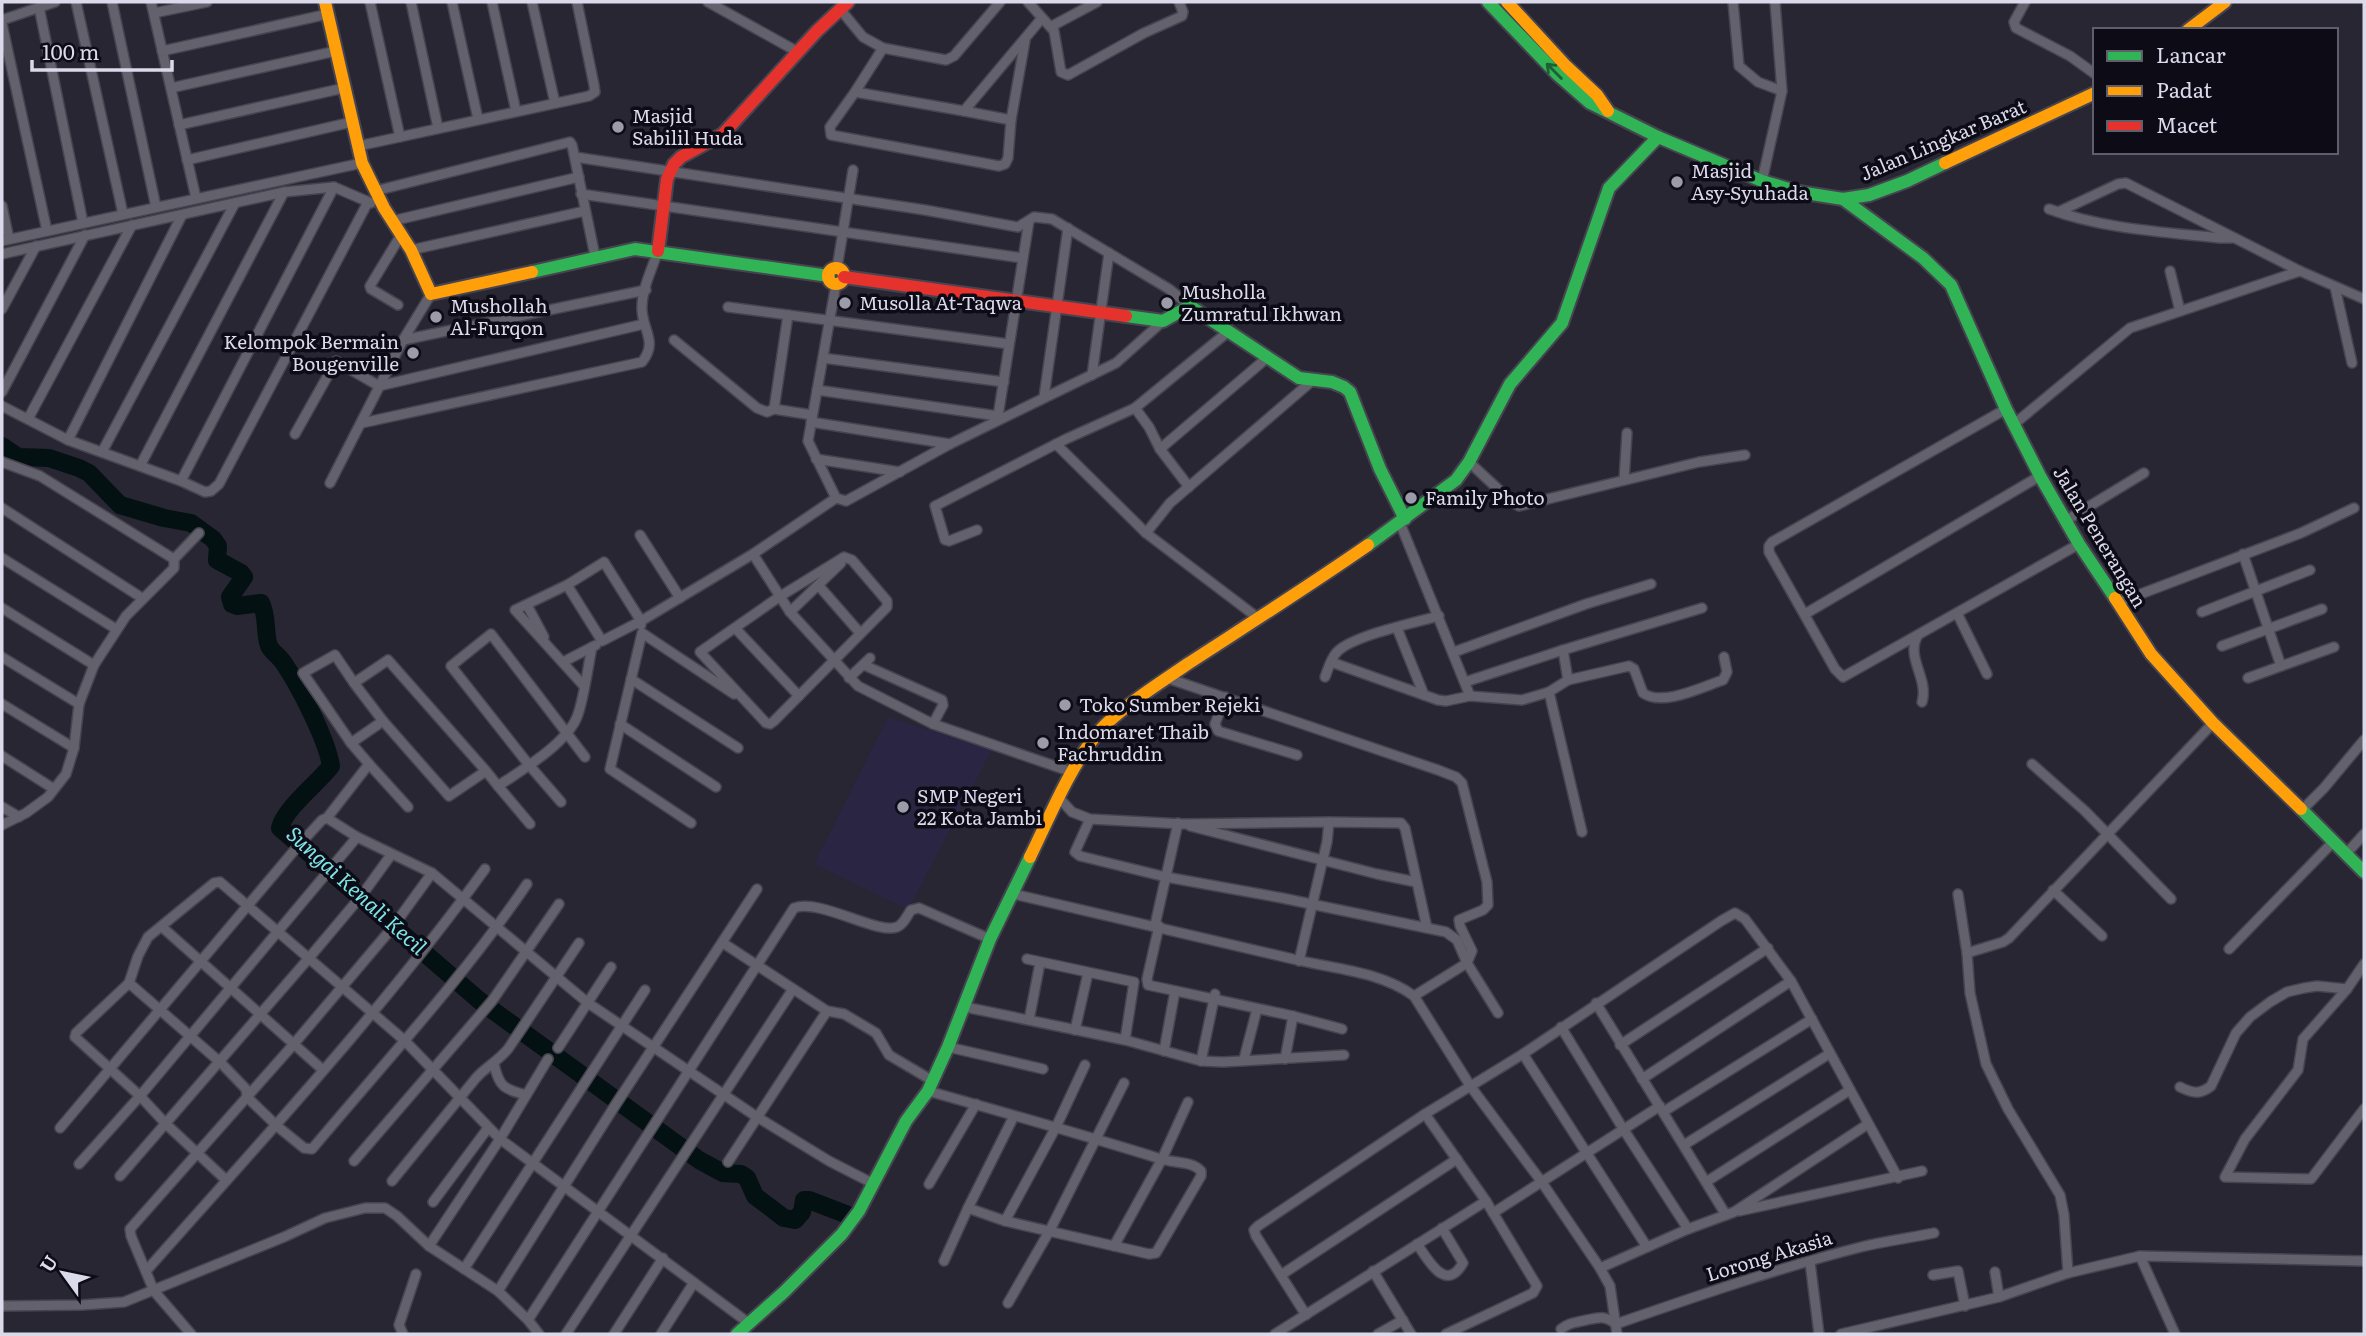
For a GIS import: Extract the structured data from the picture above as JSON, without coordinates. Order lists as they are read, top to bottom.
{
  "streets": {
    "main road": ["Jalan Lingkar Barat", "Jalan Penerangan"],
    "street": ["Lorong Akasia"]
  },
  "crossings": [
    ["Jalan Lingkar Barat", "Jalan Penerangan"]
  ],
  "water": ["Sungai Kenali Kecil"],
  "places": [
    "Masjid Sabilil Huda",
    "Masjid Asy-Syuhada",
    "Musolla At-Taqwa",
    "Musholla Zumratul Ikhwan",
    "Mushollah Al-Furqon",
    "Kelompok Bermain Bougenville",
    "Family Photo",
    "Toko Sumber Rejeki",
    "Indomaret Thaib Fachruddin",
    "SMP Negeri 22 Kota Jambi"
  ],
  "legend": ["Lancar", "Padat", "Macet"],
  "scale_bar": "100 m",
  "north": "top left"
}
